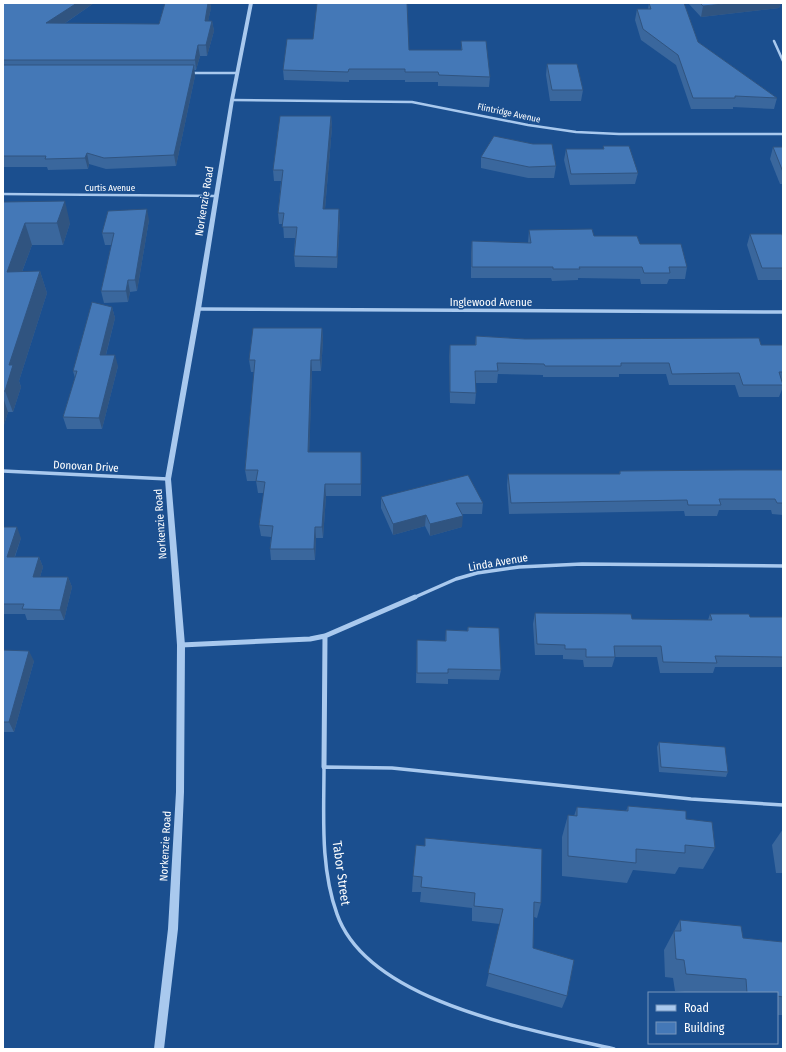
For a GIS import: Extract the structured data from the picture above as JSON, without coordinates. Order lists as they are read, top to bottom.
{
  "streets": {
    "street": [
      "Flintridge Avenue",
      "Curtis Avenue",
      "Norkenzie Road",
      "Inglewood Avenue",
      "Donovan Drive",
      "Linda Avenue",
      "Tabor Street"
    ]
  },
  "crossings": [
    ["Flintridge Avenue", "Norkenzie Road"],
    ["Curtis Avenue", "Norkenzie Road"],
    ["Norkenzie Road", "Inglewood Avenue"],
    ["Norkenzie Road", "Donovan Drive"],
    ["Norkenzie Road", "Linda Avenue"],
    ["Linda Avenue", "Tabor Street"]
  ],
  "legend": ["Road", "Building"]
}
